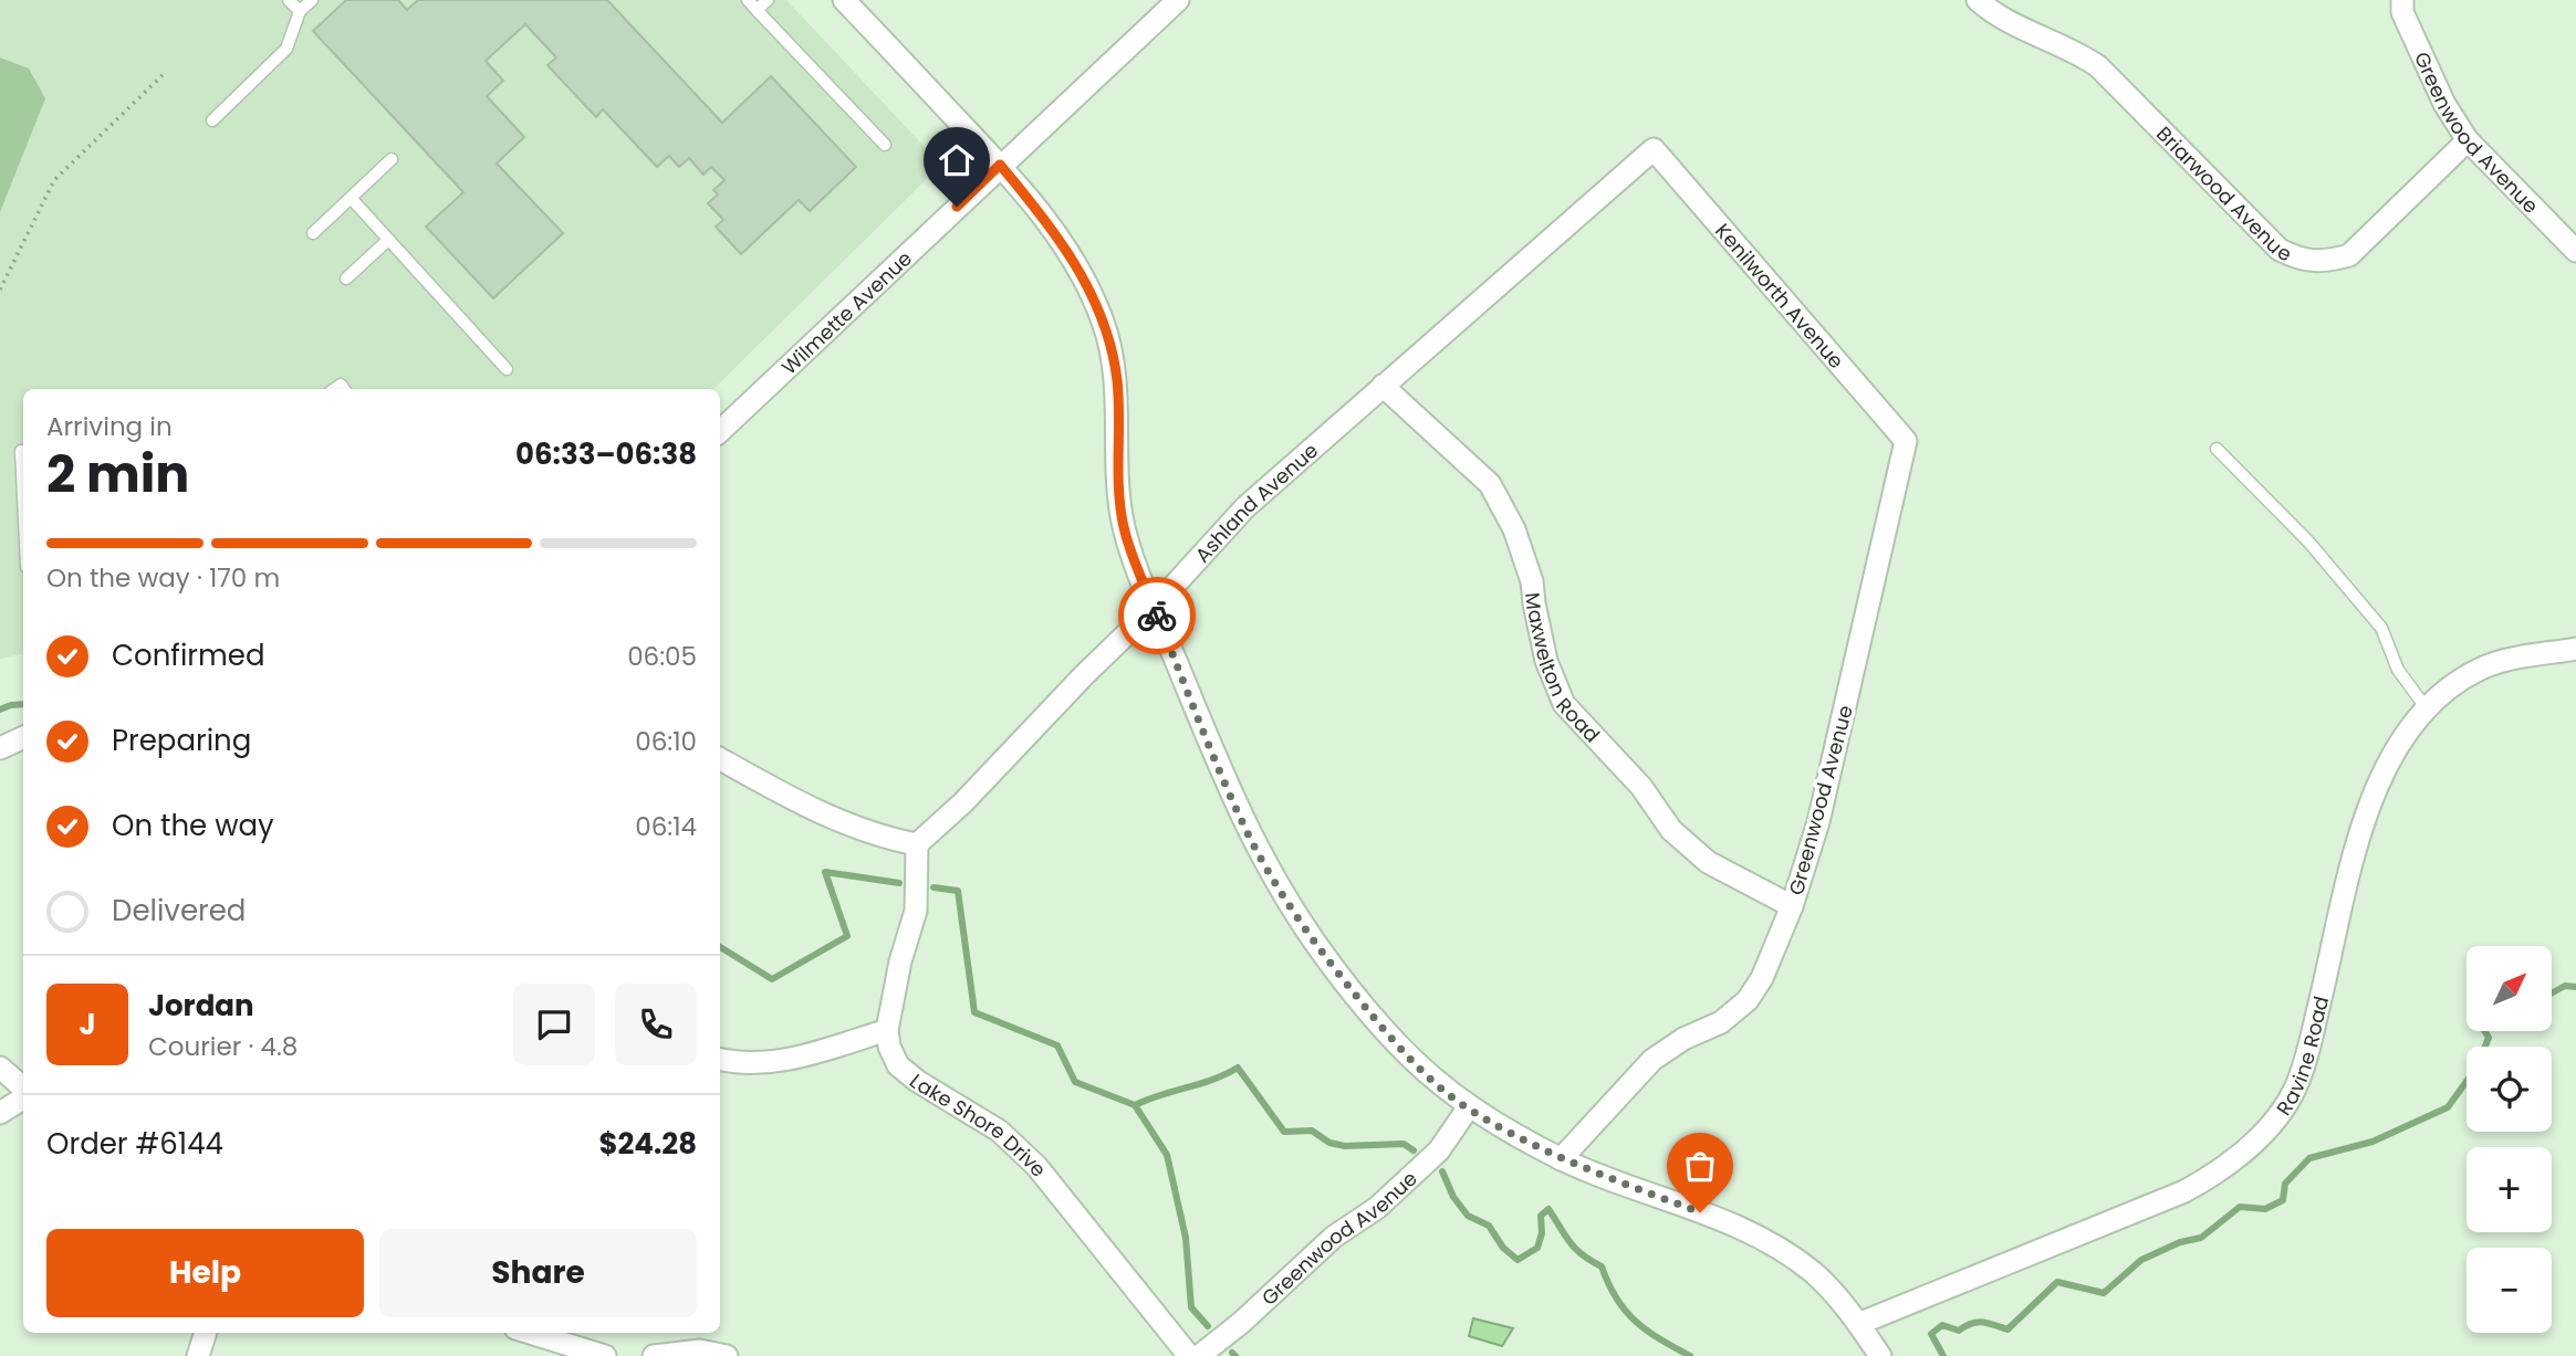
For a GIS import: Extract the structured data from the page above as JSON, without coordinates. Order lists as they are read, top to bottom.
{
  "streets": {
    "street": [
      "Greenwood Avenue",
      "Briarwood Avenue",
      "Kenilworth Avenue",
      "Wilmette Avenue",
      "Ashland Avenue",
      "Maxwelton Road",
      "Ravine Road",
      "Lake Shore Drive"
    ]
  },
  "crossings": [
    ["Greenwood Avenue", "Briarwood Avenue"],
    ["Greenwood Avenue", "Kenilworth Avenue"],
    ["Greenwood Avenue", "Maxwelton Road"],
    ["Kenilworth Avenue", "Ashland Avenue"],
    ["Ashland Avenue", "Maxwelton Road"]
  ],
  "north": "top right",
  "page": {
    "heading": ["2 min", "Arriving in", "06:33–06:38"],
    "panel": [
      "Jordan",
      "Courier · 4.8",
      "Order #6144",
      "$24.28"
    ],
    "bar": "On the way · 170 m",
    "list": [
      ["Confirmed", "06:05"],
      ["Preparing", "06:10"],
      ["On the way", "06:14"],
      "Delivered"
    ],
    "map_buttons": ["+", "−"],
    "round": "J",
    "buttons": ["Help", "Share"]
  }
}
